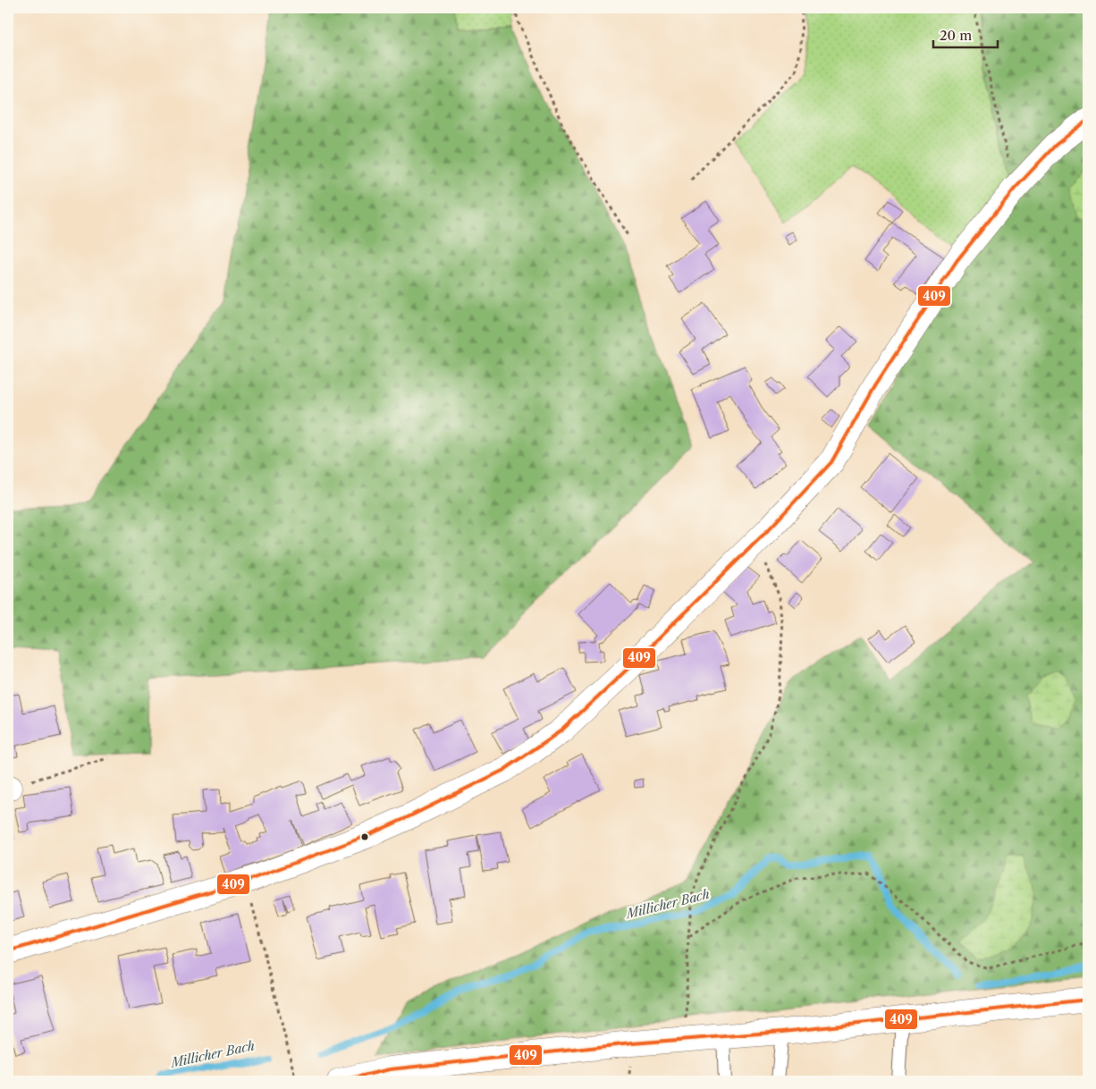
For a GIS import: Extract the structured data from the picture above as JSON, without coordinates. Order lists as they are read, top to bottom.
{
  "water": ["Millicher Bach"],
  "lines": ["transit line 409"],
  "scale_bar": "20 m"
}
